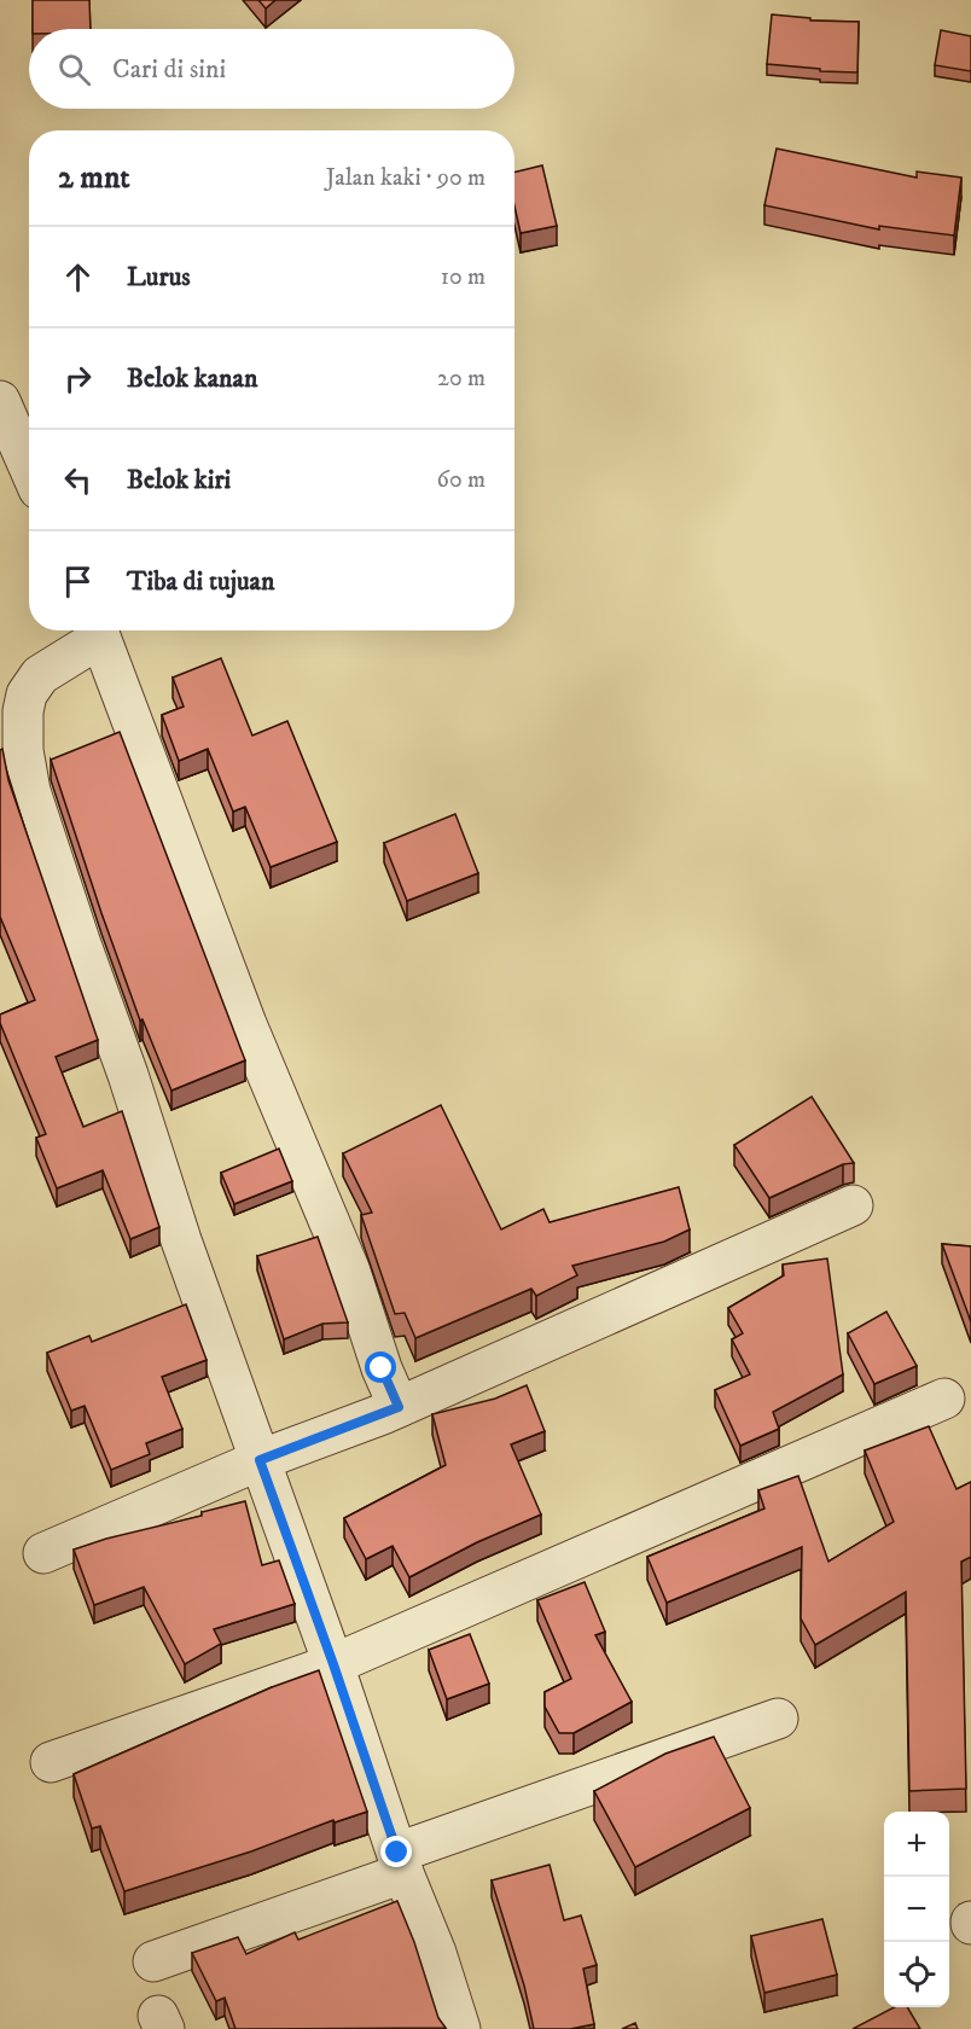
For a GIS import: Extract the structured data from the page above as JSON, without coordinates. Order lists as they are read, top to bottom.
{
  "page": {
    "search": "Cari di sini",
    "heading": ["2 mnt", "Jalan kaki · 90 m"],
    "list": [
      ["Lurus", "10 m"],
      ["Belok kanan", "20 m"],
      ["Belok kiri", "60 m"],
      "Tiba di tujuan"
    ],
    "map_buttons": ["+", "−"]
  }
}
